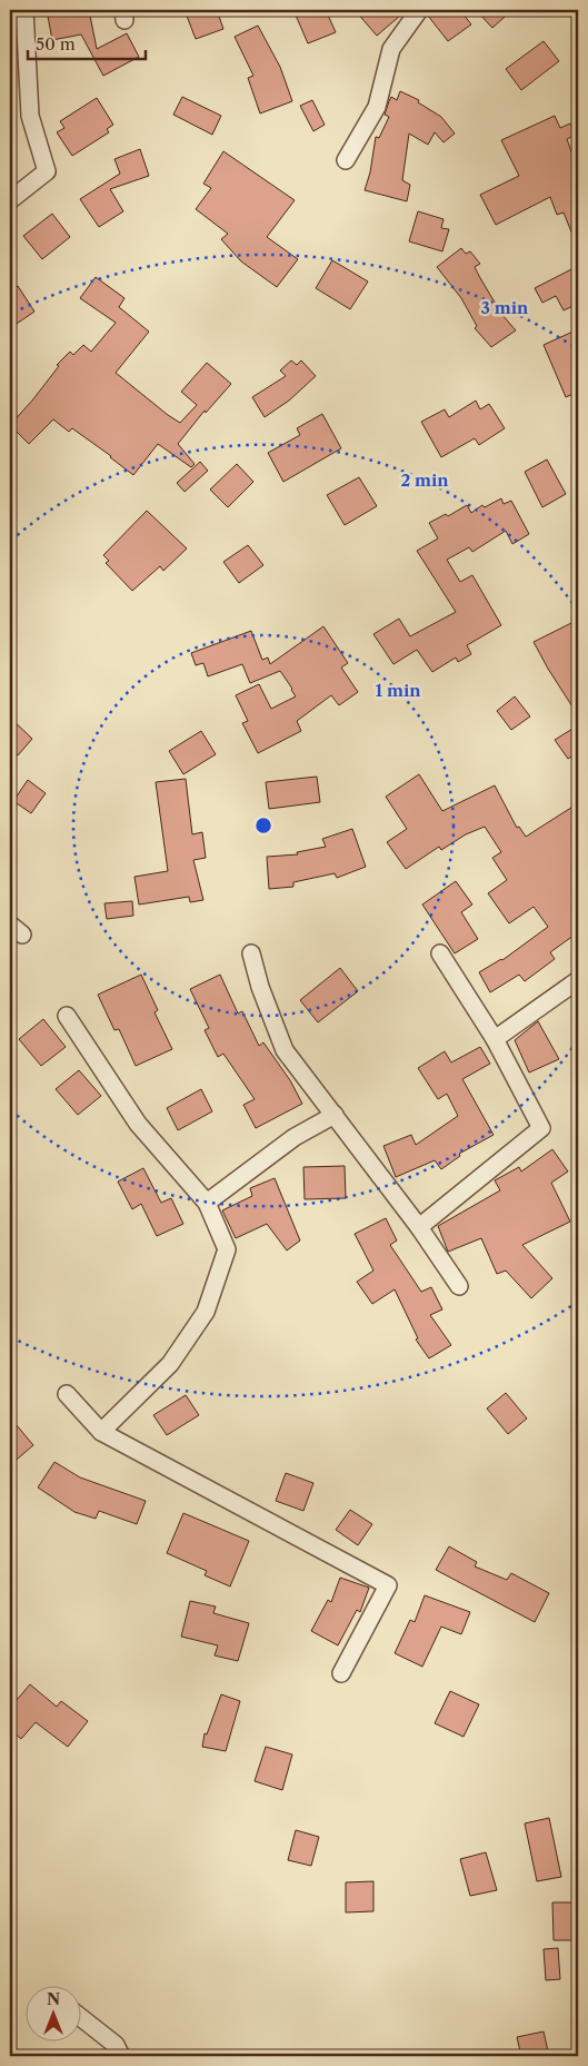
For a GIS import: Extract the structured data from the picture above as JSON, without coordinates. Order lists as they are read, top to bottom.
{
  "scale_bar": "50 m",
  "north": "top",
  "rings": ["3 min", "2 min", "1 min"]
}
